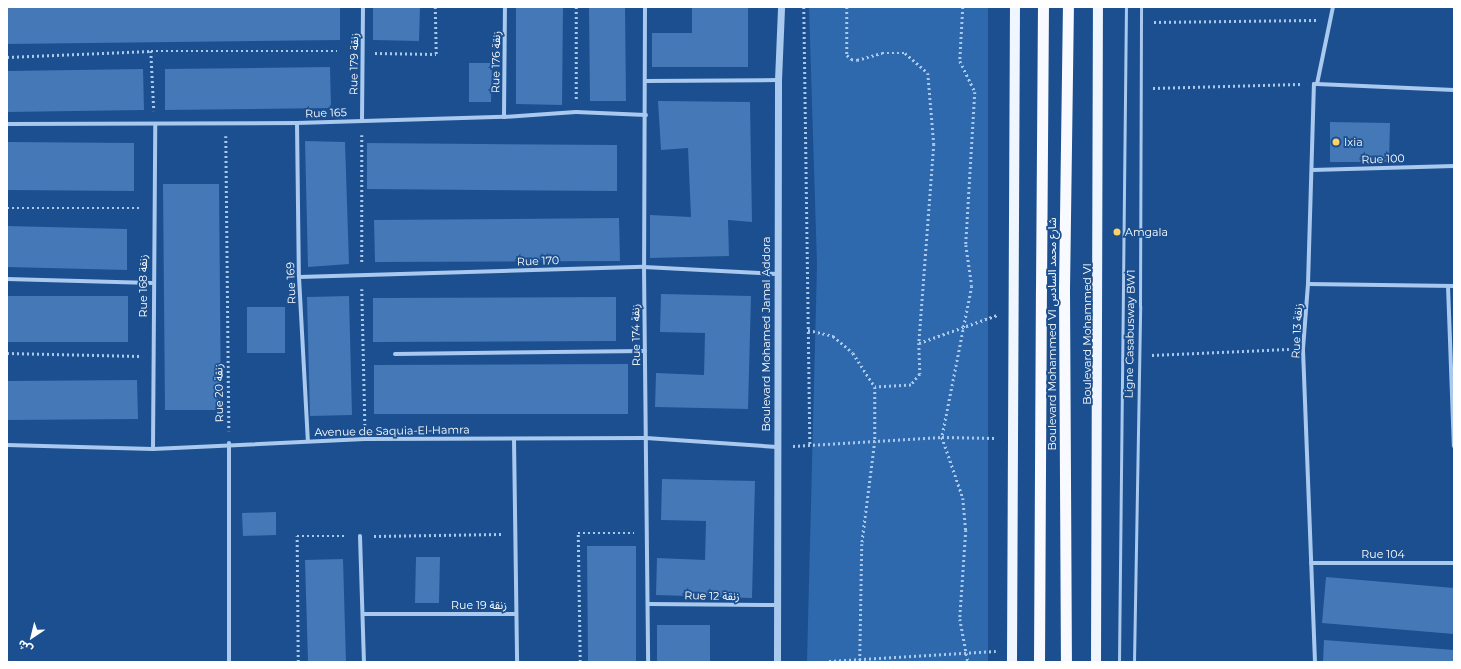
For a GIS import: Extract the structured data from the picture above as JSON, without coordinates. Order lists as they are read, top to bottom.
{
  "streets": {
    "highway": ["Boulevard Mohammed VI شارع محمد السادس"],
    "main road": ["Boulevard Mohammed VI"],
    "street": [
      "Rue 176 زنقة",
      "Rue 179 زنقة",
      "Rue 165",
      "Rue 100",
      "Rue 170",
      "Rue 169",
      "Rue 168 زنقة",
      "Rue 13 زنقة",
      "Boulevard Mohamed Jamal Addora",
      "Rue 174 زنقة",
      "Avenue de Saquia-El-Hamra",
      "Rue 104",
      "Rue 12 زنقة",
      "Rue 19 زنقة"
    ],
    "lane": ["Ligne Casabusway BW1"],
    "path": ["Rue 20 زنقة"]
  },
  "crossings": [
    ["Rue 176 زنقة", "Rue 165"],
    ["Rue 179 زنقة", "Rue 165"],
    ["Rue 165", "Rue 169"],
    ["Rue 165", "Rue 168 زنقة"],
    ["Rue 165", "Rue 174 زنقة"],
    ["Rue 165", "Rue 20 زنقة"],
    ["Rue 100", "Rue 13 زنقة"],
    ["Rue 170", "Rue 169"],
    ["Rue 170", "Boulevard Mohamed Jamal Addora"],
    ["Rue 170", "Rue 174 زنقة"],
    ["Rue 169", "Avenue de Saquia-El-Hamra"],
    ["Rue 168 زنقة", "Avenue de Saquia-El-Hamra"],
    ["Rue 13 زنقة", "Rue 104"],
    ["Boulevard Mohamed Jamal Addora", "Avenue de Saquia-El-Hamra"],
    ["Boulevard Mohamed Jamal Addora", "Rue 12 زنقة"],
    ["Rue 174 زنقة", "Avenue de Saquia-El-Hamra"],
    ["Rue 174 زنقة", "Rue 12 زنقة"],
    ["Rue 20 زنقة", "Avenue de Saquia-El-Hamra"],
    ["Avenue de Saquia-El-Hamra", "Rue 19 زنقة"]
  ],
  "places": ["Ixia", "Amgala"],
  "north": "bottom left"
}
